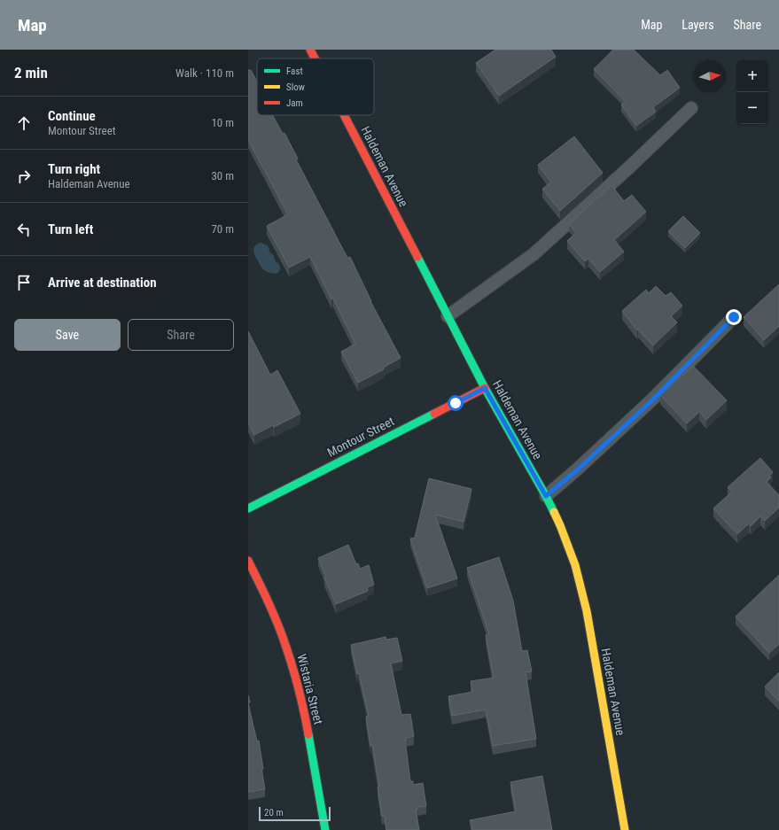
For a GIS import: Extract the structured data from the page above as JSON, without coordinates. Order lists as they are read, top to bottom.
{
  "streets": {
    "main road": ["Haldeman Avenue", "Montour Street", "Wistaria Street"]
  },
  "crossings": [
    ["Haldeman Avenue", "Montour Street"]
  ],
  "legend": ["Fast", "Slow", "Jam"],
  "scale_bar": "20 m",
  "north": "right",
  "page": {
    "header": "Map",
    "nav": ["Map", "Layers", "Share"],
    "heading": ["2 min", "Walk · 110 m"],
    "map_buttons": ["+", "−"],
    "list": [
      ["Continue", "Montour Street", "10 m"],
      ["Turn right", "Haldeman Avenue", "30 m"],
      ["Turn left", "70 m"],
      "Arrive at destination"
    ],
    "buttons": ["Save", "Share"],
    "scale": "20 m"
  }
}
